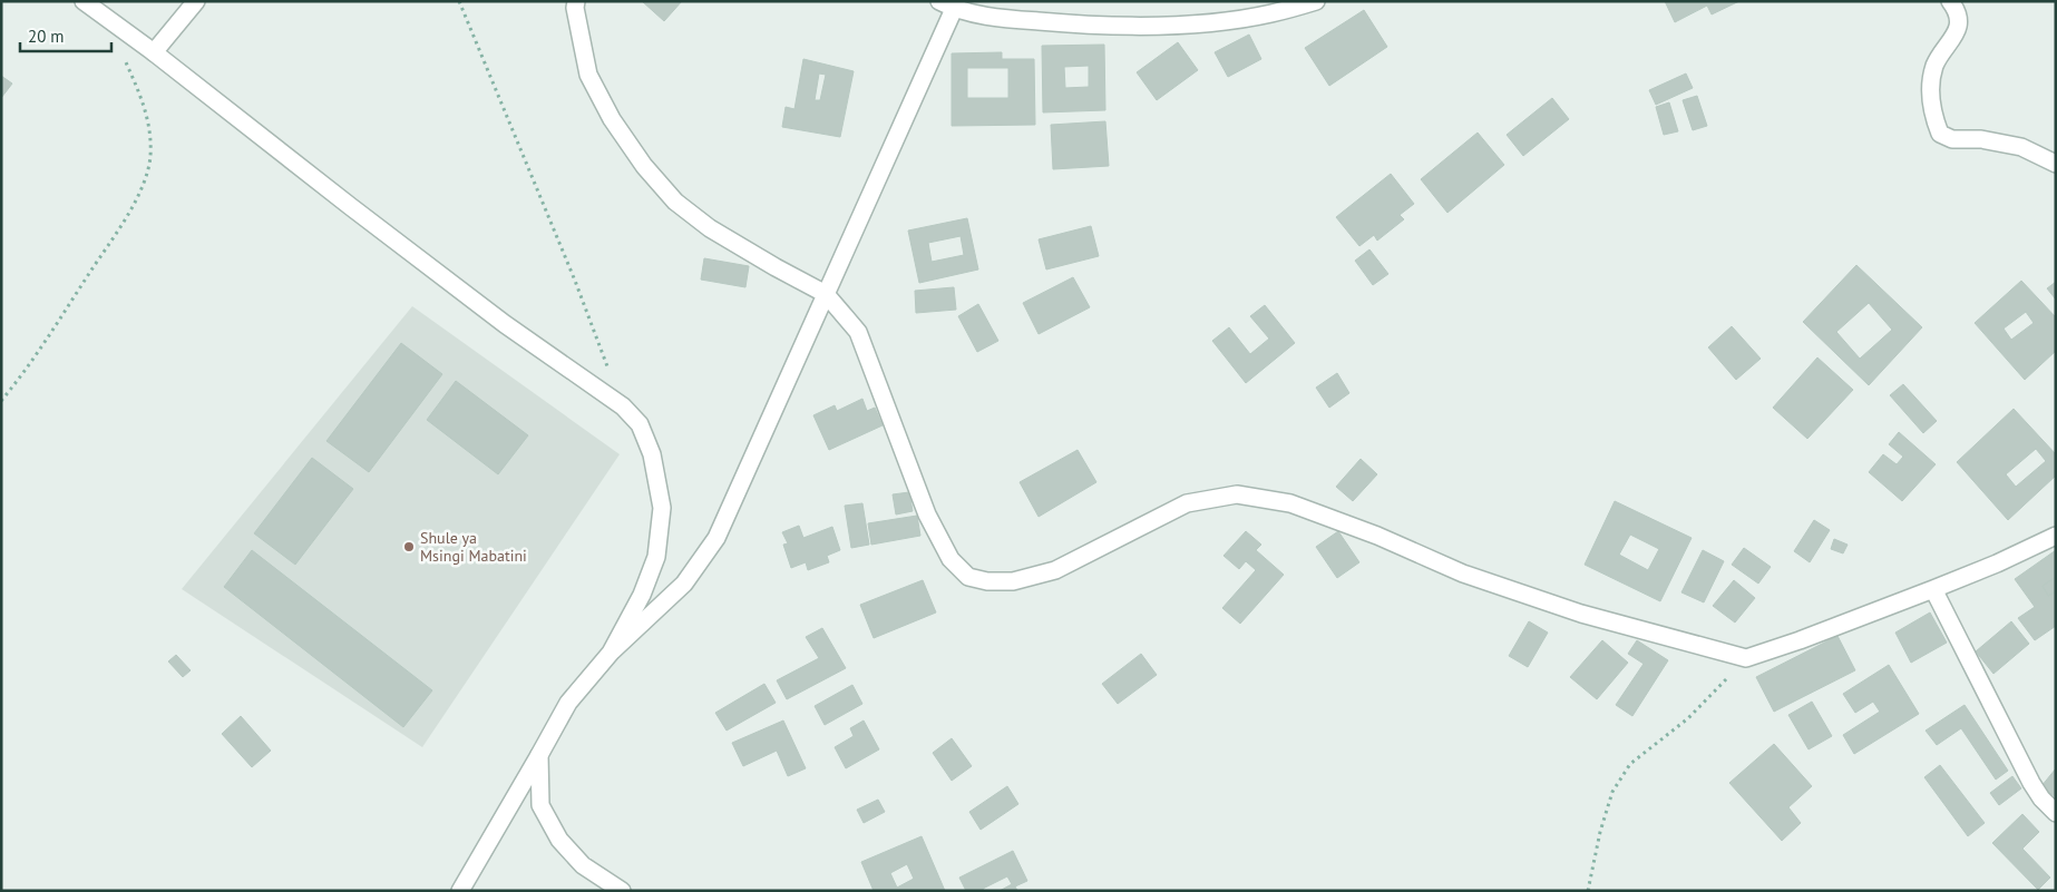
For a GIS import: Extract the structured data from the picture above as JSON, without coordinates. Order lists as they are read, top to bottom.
{
  "places": ["Shule ya Msingi Mabatini"],
  "scale_bar": "20 m"
}
